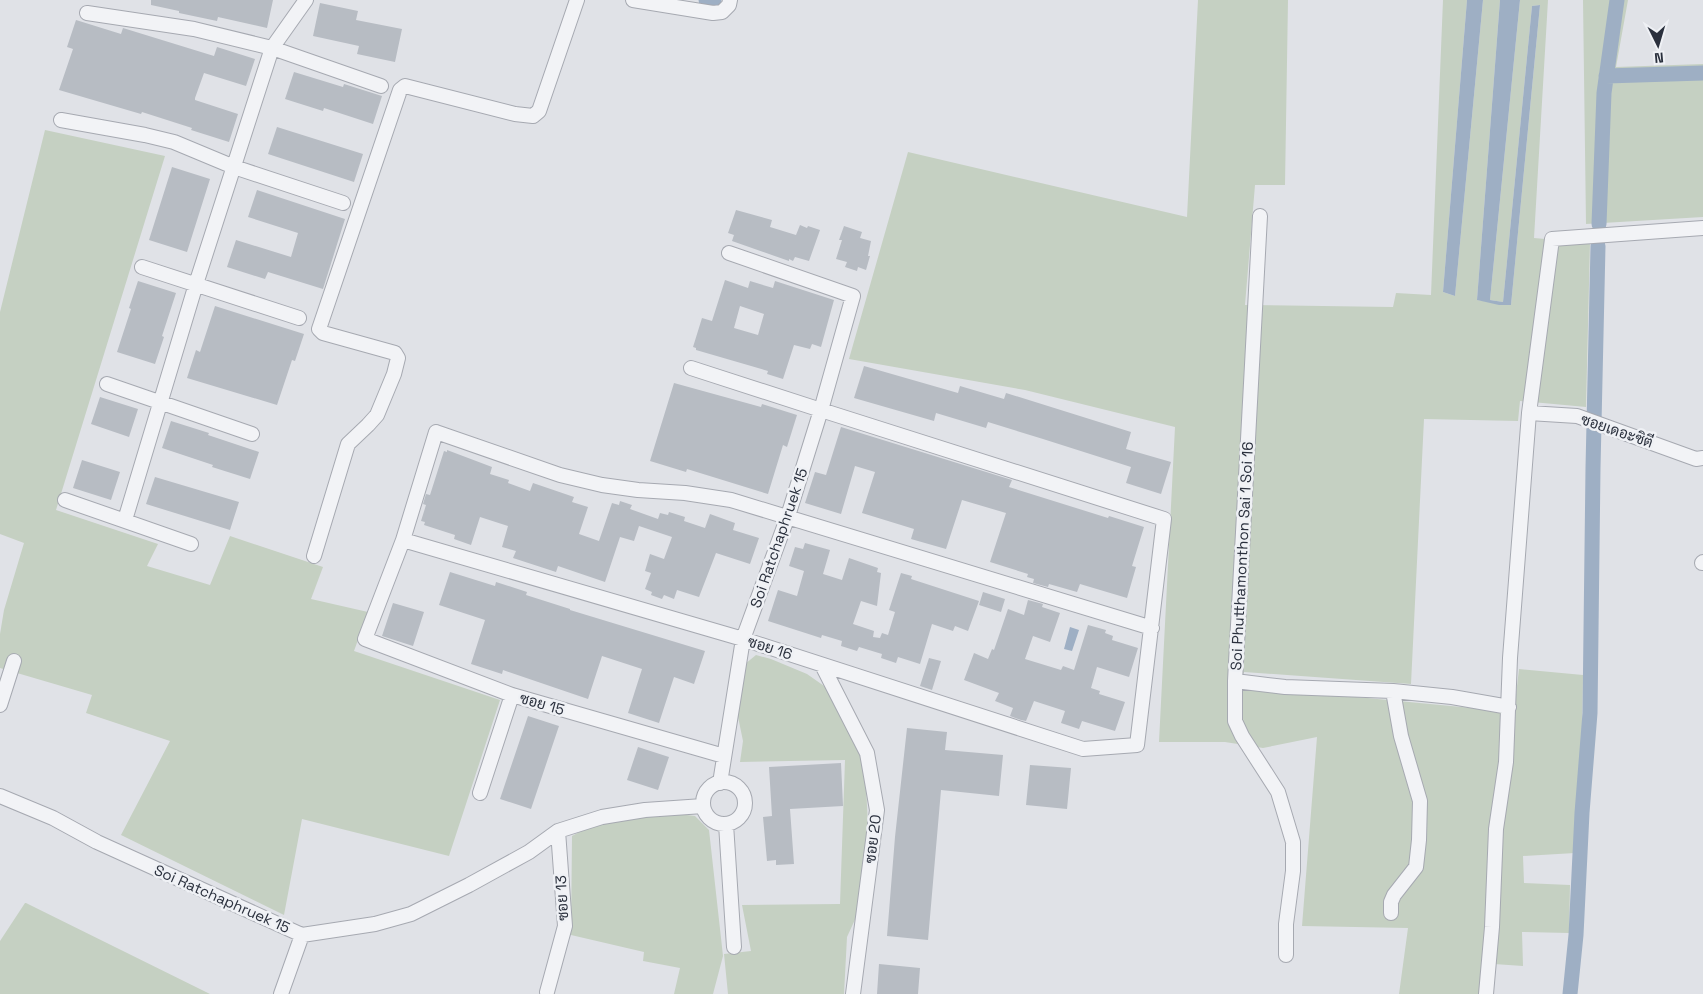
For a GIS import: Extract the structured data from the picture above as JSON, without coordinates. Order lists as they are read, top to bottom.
{
  "streets": {
    "street": [
      "ซอยเดอะซิตี",
      "Soi Ratchaphruek 15",
      "Soi Phutthamonthon Sai 1 Soi 16",
      "ซอย 16",
      "ซอย 15",
      "ซอย 20",
      "ซอย 13"
    ]
  },
  "crossings": [
    ["Soi Ratchaphruek 15", "ซอย 16"],
    ["Soi Ratchaphruek 15", "ซอย 15"],
    ["Soi Ratchaphruek 15", "ซอย 13"],
    ["ซอย 16", "ซอย 15"],
    ["ซอย 16", "ซอย 20"]
  ],
  "north": "bottom"
}
